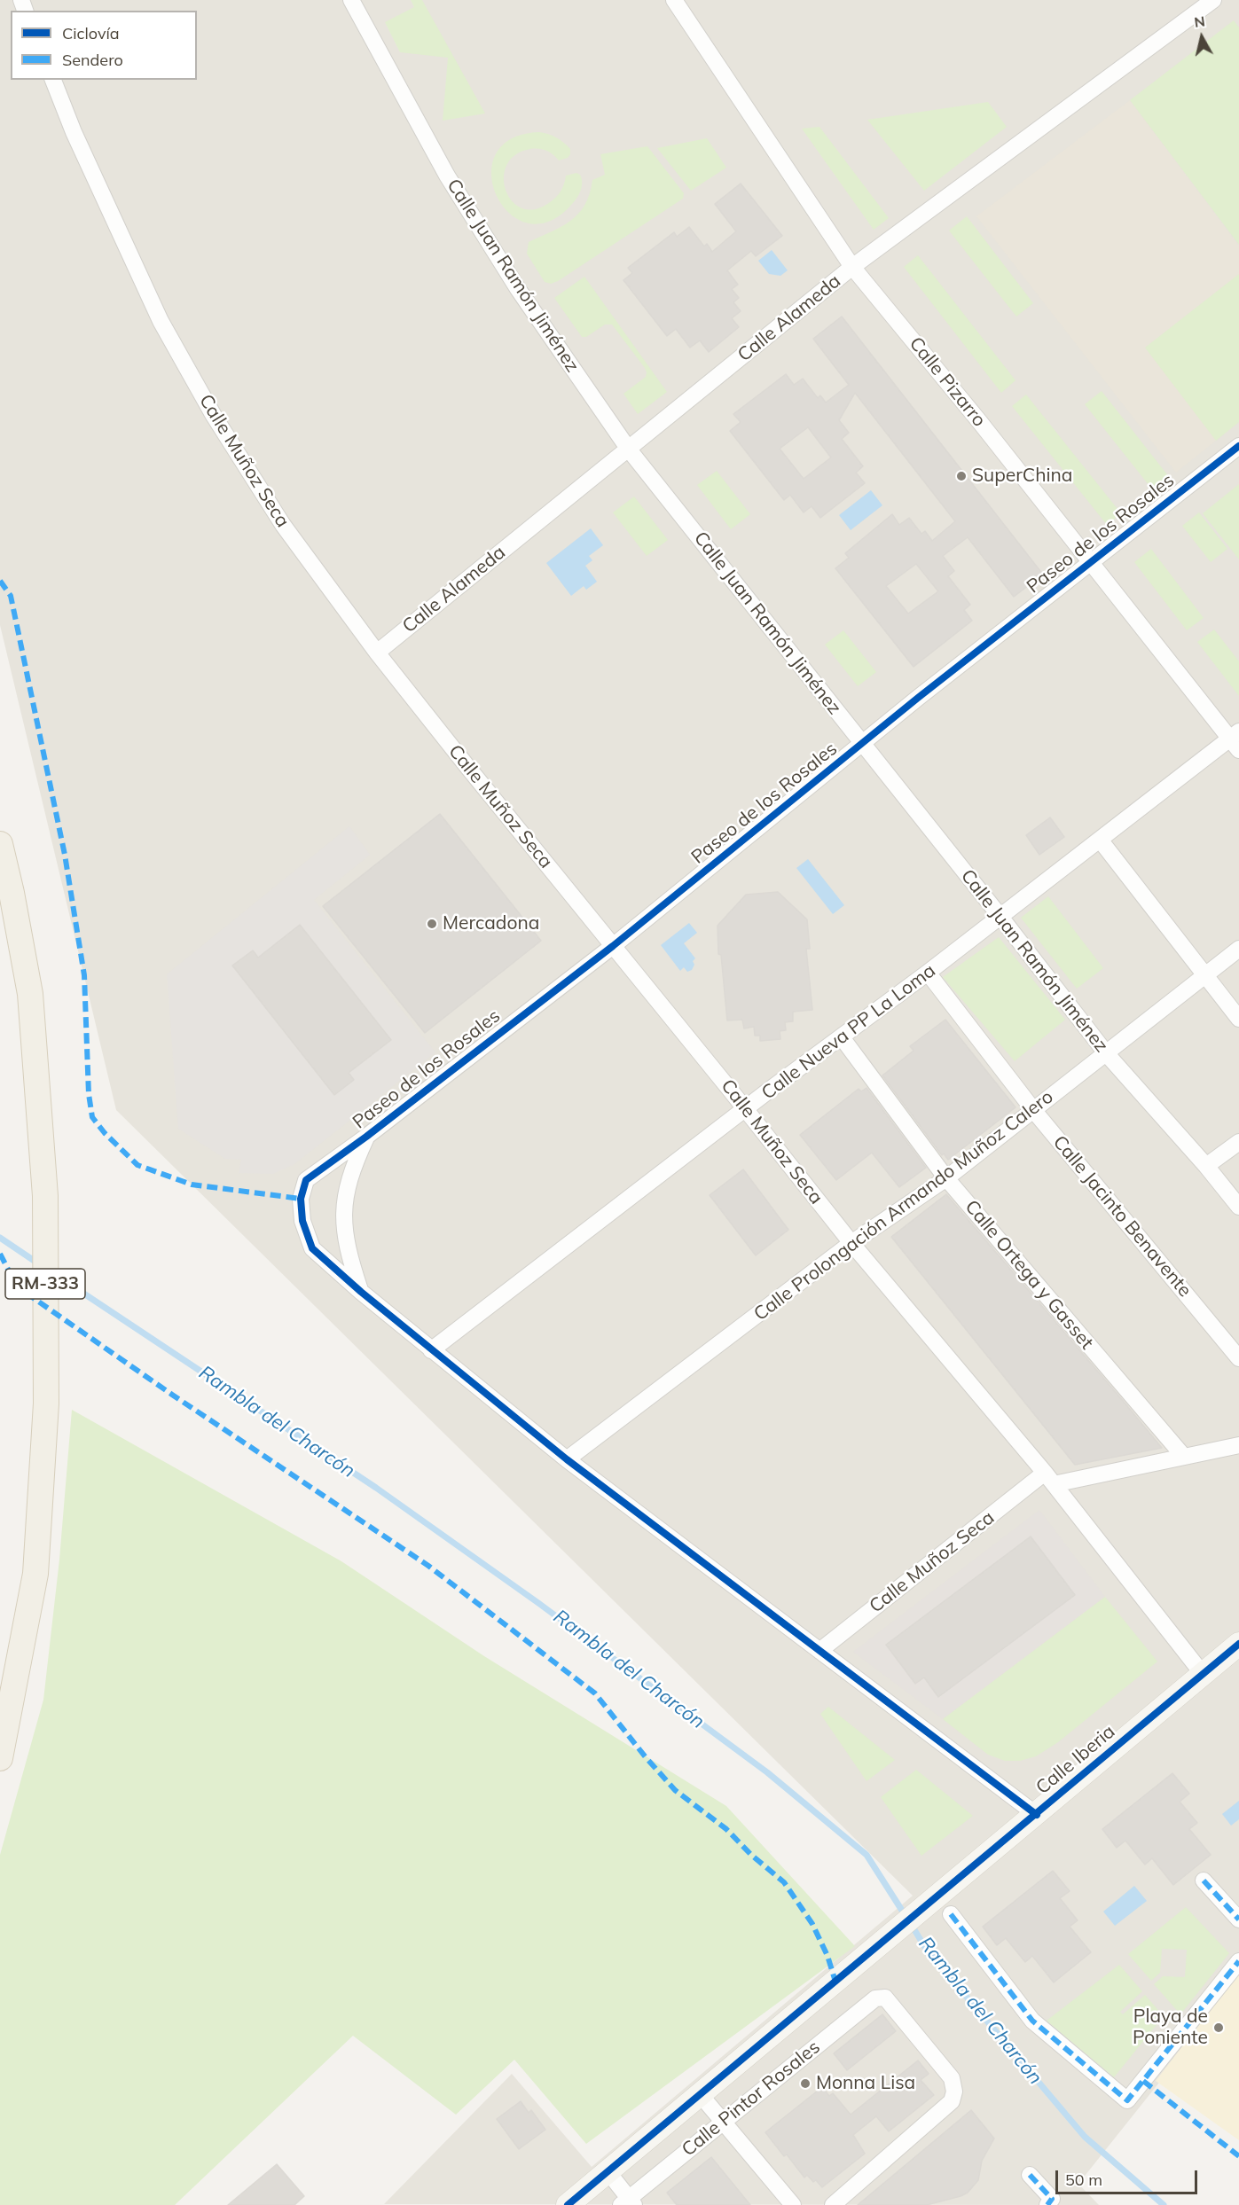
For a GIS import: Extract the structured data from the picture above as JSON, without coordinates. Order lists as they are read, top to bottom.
{
  "streets": {
    "main road": ["RM-333", "Calle Iberia"],
    "street": [
      "Calle Juan Ramón Jiménez",
      "Calle Alameda",
      "Calle Pizarro",
      "Calle Muñoz Seca",
      "Paseo de los Rosales",
      "Calle Nueva PP La Loma",
      "Calle Prolongación Armando Muñoz Calero",
      "Calle Jacinto Benavente",
      "Calle Ortega y Gasset",
      "Calle Pintor Rosales"
    ]
  },
  "crossings": [
    ["Calle Juan Ramón Jiménez", "Calle Alameda"],
    ["Calle Juan Ramón Jiménez", "Paseo de los Rosales"],
    ["Calle Juan Ramón Jiménez", "Calle Nueva PP La Loma"],
    ["Calle Juan Ramón Jiménez", "Calle Prolongación Armando Muñoz Calero"],
    ["Calle Alameda", "Calle Pizarro"],
    ["Calle Alameda", "Calle Muñoz Seca"],
    ["Calle Pizarro", "Paseo de los Rosales"],
    ["Calle Pizarro", "Calle Nueva PP La Loma"],
    ["Calle Muñoz Seca", "Paseo de los Rosales"],
    ["Calle Muñoz Seca", "Calle Nueva PP La Loma"],
    ["Calle Muñoz Seca", "Calle Prolongación Armando Muñoz Calero"],
    ["Calle Muñoz Seca", "Calle Iberia"],
    ["Calle Nueva PP La Loma", "Calle Jacinto Benavente"],
    ["Calle Nueva PP La Loma", "Calle Ortega y Gasset"],
    ["Calle Prolongación Armando Muñoz Calero", "Calle Jacinto Benavente"],
    ["Calle Prolongación Armando Muñoz Calero", "Calle Ortega y Gasset"]
  ],
  "water": ["Rambla del Charcón"],
  "places": [
    "SuperChina",
    "Mercadona",
    "Playa de Poniente",
    "Monna Lisa"
  ],
  "legend": ["Ciclovía", "Sendero"],
  "scale_bar": "50 m",
  "north": "top"
}
